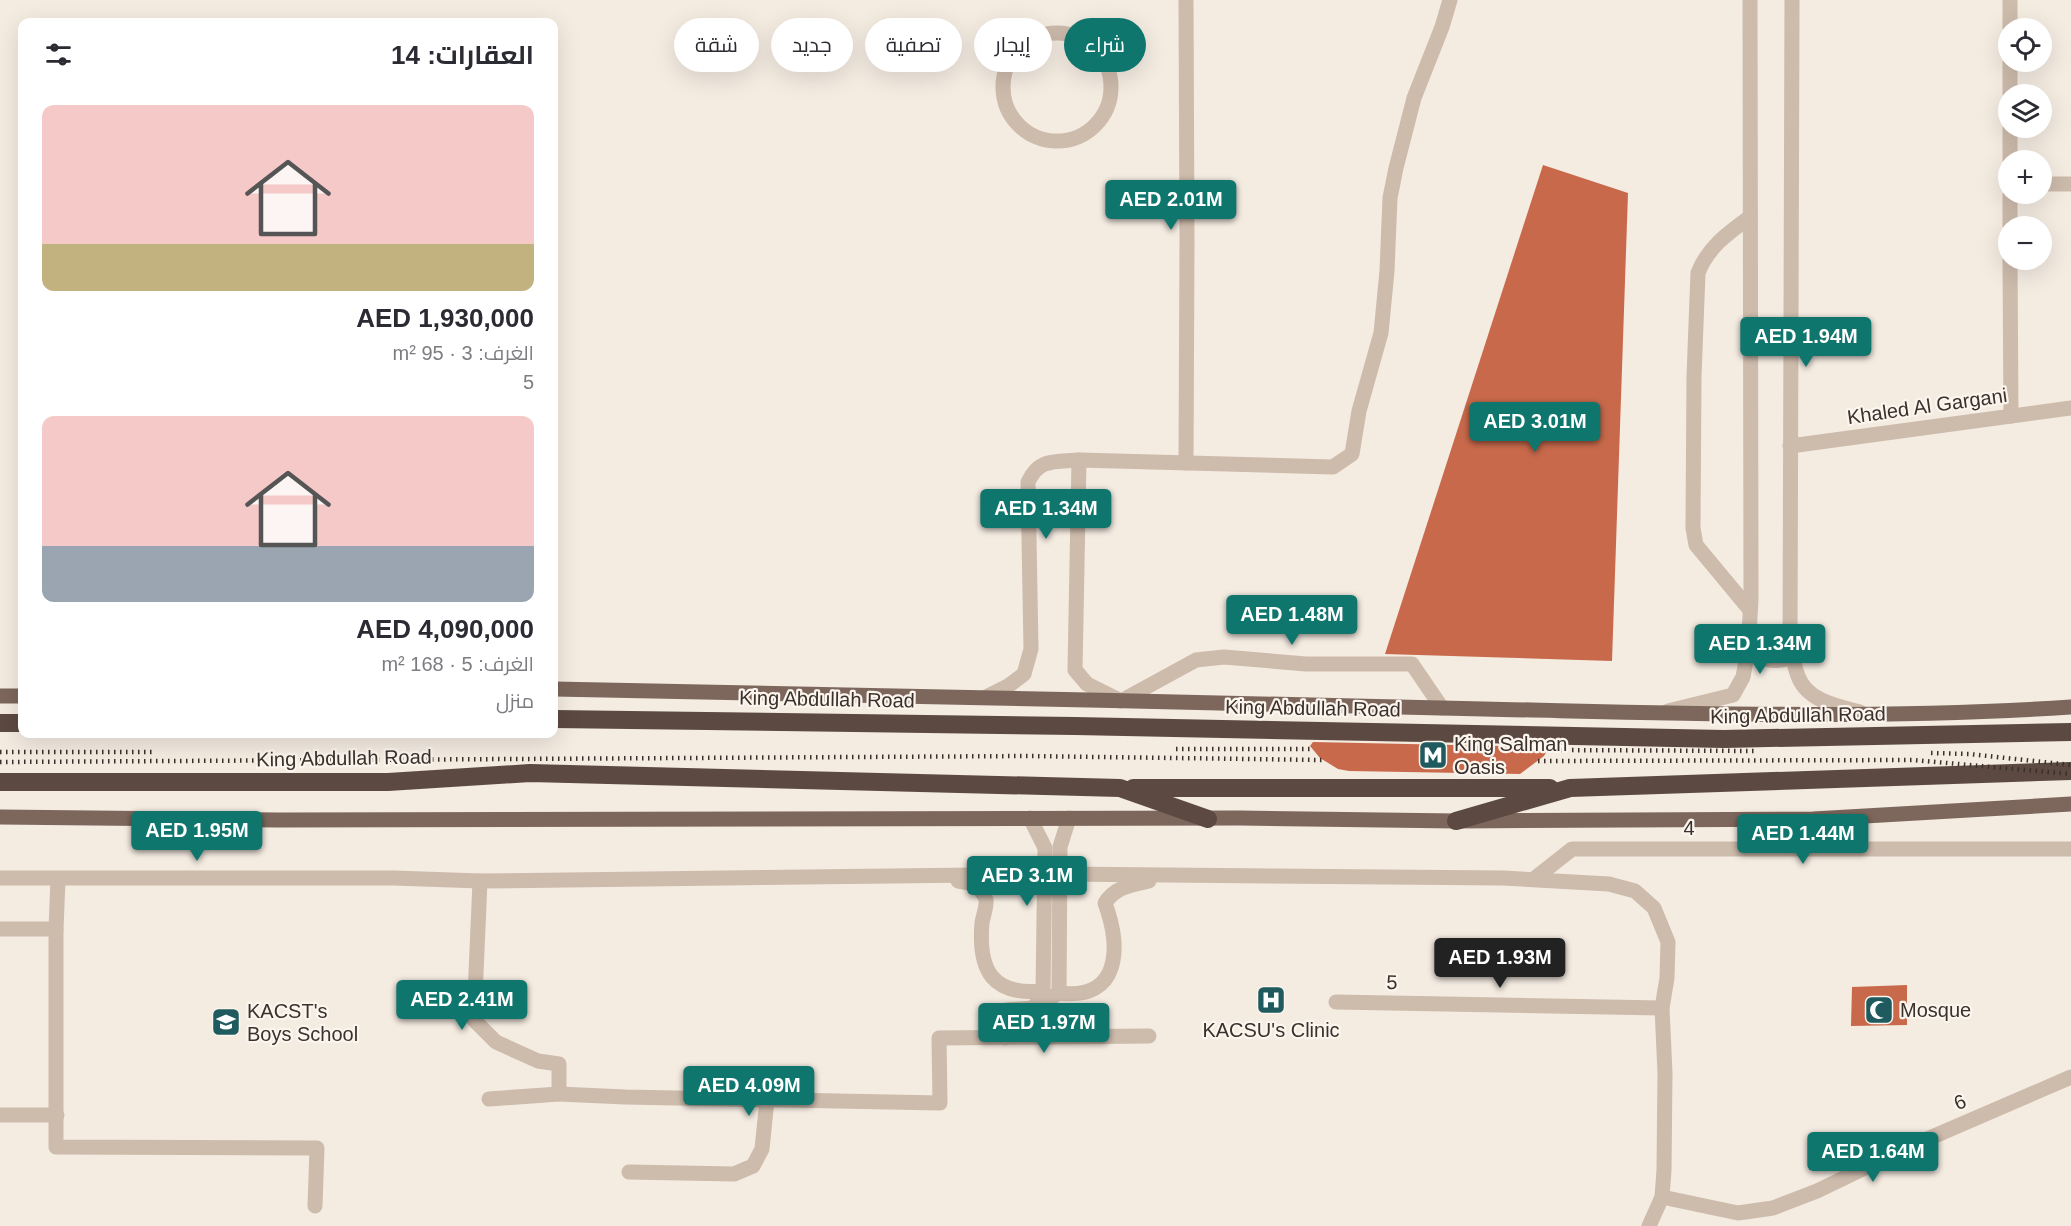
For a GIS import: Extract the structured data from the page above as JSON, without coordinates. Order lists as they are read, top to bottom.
{
  "streets": {
    "highway": ["King Abdullah Road"],
    "street": [
      "Khaled Al Gargani",
      "4",
      "5",
      "6"
    ]
  },
  "places": {
    "metro station": ["King Salman Oasis"],
    "hospital": ["KACSU's Clinic"],
    "mosque": ["Mosque"],
    "school or university": ["KACST's Boys School"]
  },
  "page": {
    "map_buttons": ["+", "−"],
    "chip": [
      "شراء",
      "إيجار",
      "تصفية",
      "جديد",
      "شقة"
    ],
    "heading": "العقارات: 14",
    "list": [
      {
        "name": "AED 1,930,000",
        "note": "الغرف: 3 · 95 m² · 5"
      },
      {
        "name": "AED 4,090,000",
        "note": "الغرف: 5 · 168 m² · منزل"
      }
    ],
    "price": [
      "AED 2.01M",
      "AED 1.94M",
      "AED 3.01M",
      "AED 1.34M",
      "AED 1.48M",
      "AED 1.34M",
      "AED 1.95M",
      "AED 1.44M",
      "AED 3.1M",
      "AED 1.93M",
      "AED 2.41M",
      "AED 1.97M",
      "AED 4.09M",
      "AED 1.64M"
    ]
  }
}
